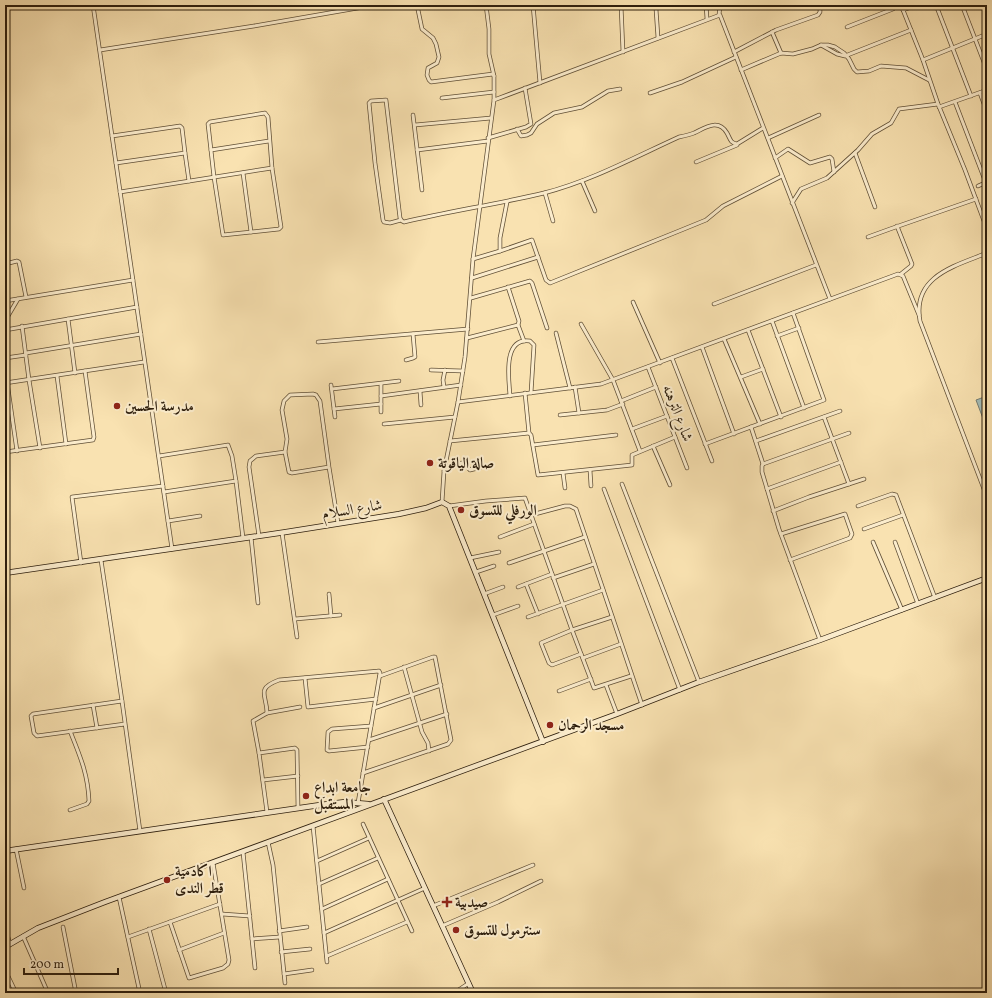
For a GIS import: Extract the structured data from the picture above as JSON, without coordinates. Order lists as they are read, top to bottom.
{
  "streets": {
    "main road": ["شارع السلام"],
    "street": ["شارع الترهنه"]
  },
  "places": {
    "other": [
      "مدرسة الحسين",
      "صالة الياقوتة",
      "الورفلي للتسوق",
      "مسجد الرحمان",
      "جامعة ابداع المستقبل",
      "اكادمية قطر الندى",
      "سنترمول للتسوق"
    ],
    "health": ["صيدبية"]
  },
  "scale_bar": "200 m"
}
